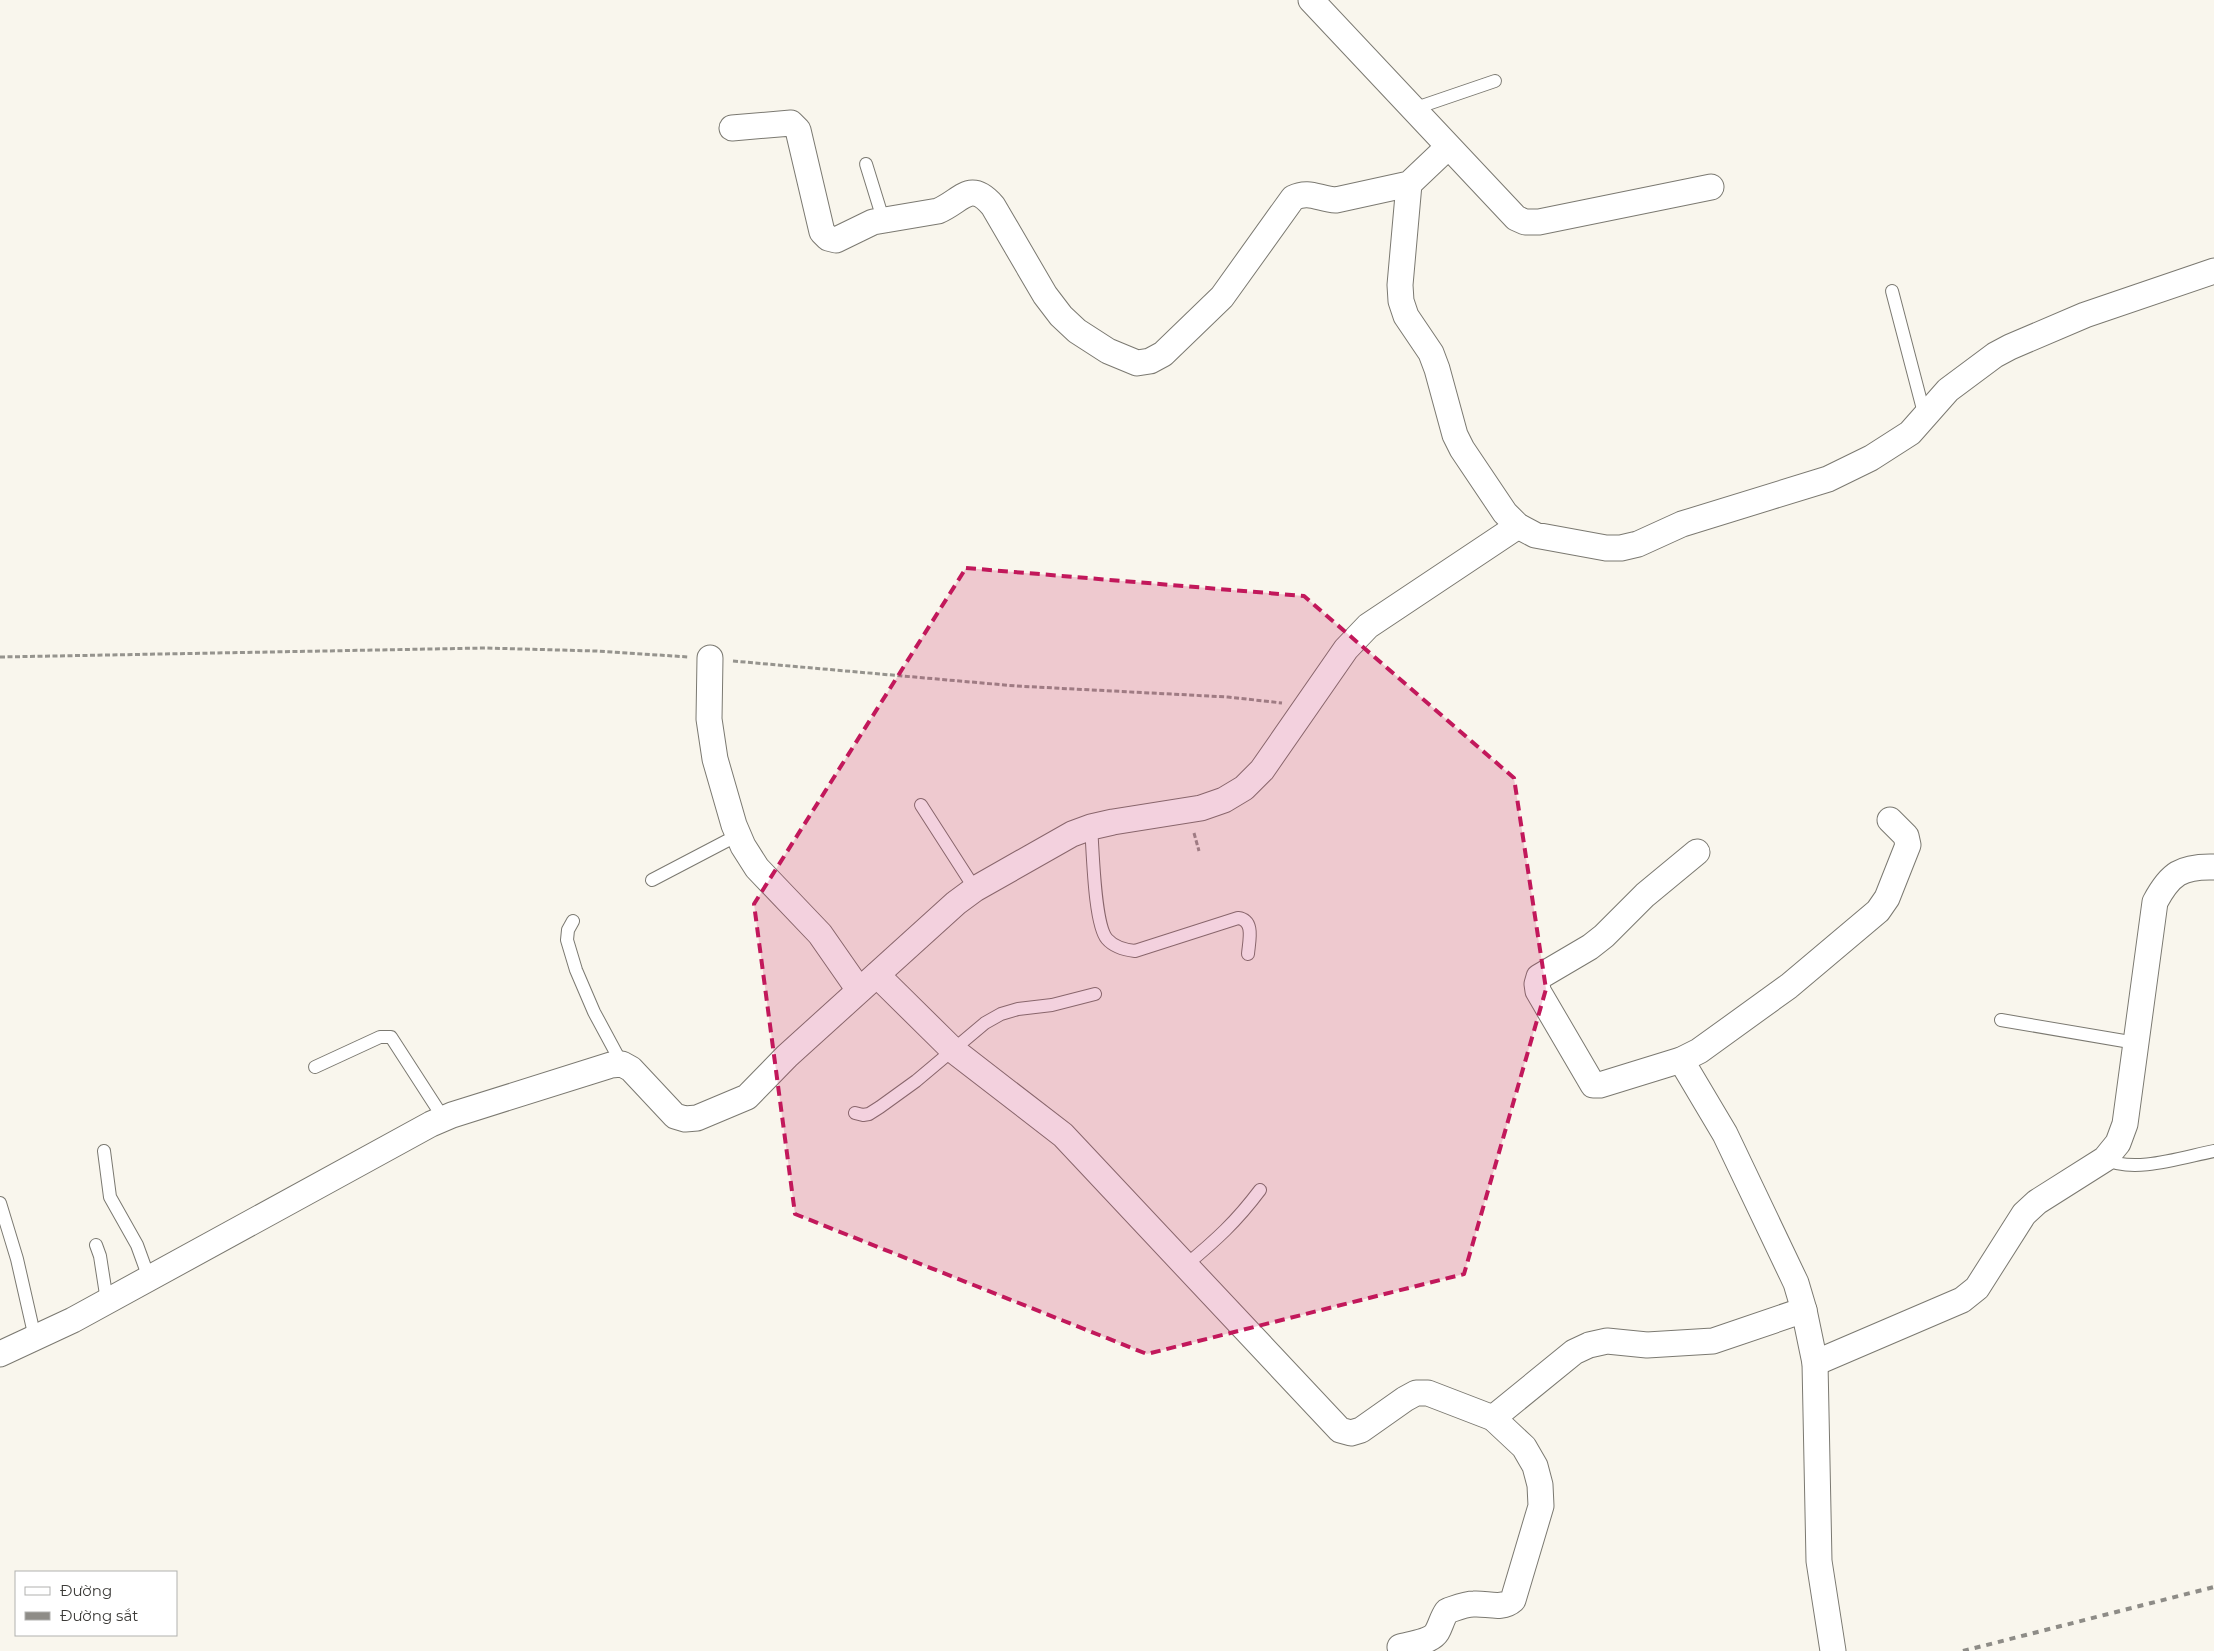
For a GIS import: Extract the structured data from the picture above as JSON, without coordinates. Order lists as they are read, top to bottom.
{
  "legend": ["Đường", "Đường sắt"]
}
